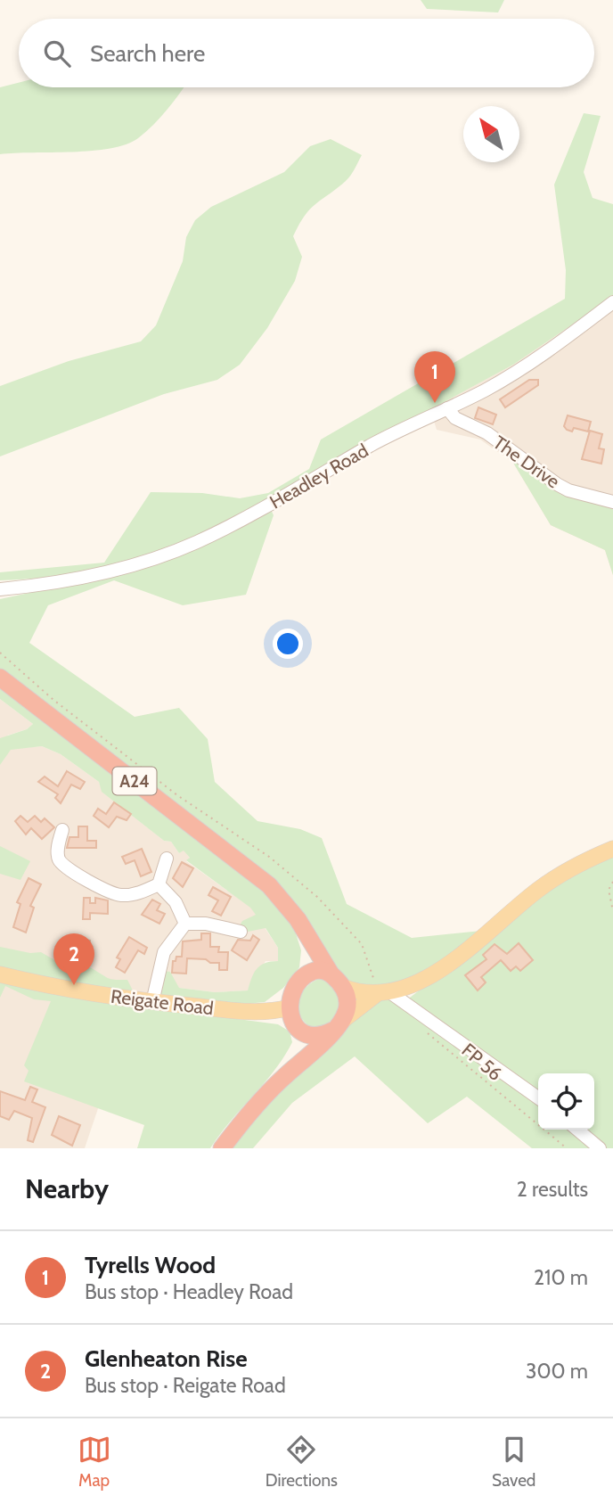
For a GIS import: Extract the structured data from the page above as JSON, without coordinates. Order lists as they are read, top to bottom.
{
  "streets": {
    "highway": ["A24"],
    "main road": ["Reigate Road"],
    "street": ["The Drive", "Headley Road"],
    "path": ["FP 56"]
  },
  "crossings": [
    ["The Drive", "Headley Road"],
    ["A24", "Reigate Road"]
  ],
  "north": "top left",
  "page": {
    "search": "Search here",
    "pins": ["1", "2"],
    "heading": ["Nearby", "2 results"],
    "list": [
      {
        "mark": "1",
        "name": "Tyrells Wood",
        "note": "Bus stop · Headley Road",
        "value": "210 m"
      },
      {
        "mark": "2",
        "name": "Glenheaton Rise",
        "note": "Bus stop · Reigate Road",
        "value": "300 m"
      }
    ],
    "nav": ["Map", "Directions", "Saved"]
  }
}
